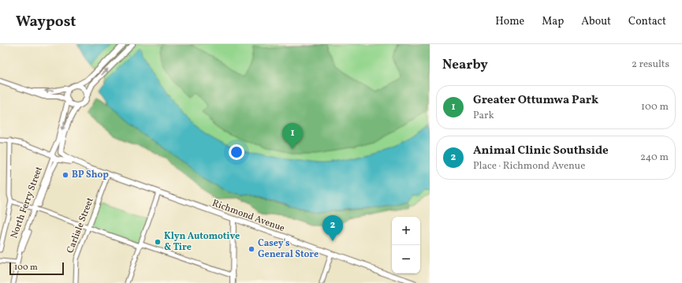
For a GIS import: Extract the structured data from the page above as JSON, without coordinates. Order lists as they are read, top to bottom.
{
  "streets": {
    "main road": ["North Ferry Street", "Richmond Avenue"],
    "street": ["Carlisle Street"]
  },
  "crossings": [
    ["North Ferry Street", "Richmond Avenue"],
    ["Richmond Avenue", "Carlisle Street"]
  ],
  "places": ["BP Shop", "Klyn Automotive & Tire", "Casey's General Store"],
  "scale_bar": "100 m",
  "page": {
    "header": "Waypost",
    "nav": [
      "Home",
      "Map",
      "About",
      "Contact"
    ],
    "heading": ["Nearby", "2 results"],
    "list": [
      {
        "mark": "1",
        "name": "Greater Ottumwa Park",
        "note": "Park",
        "value": "100 m"
      },
      {
        "mark": "2",
        "name": "Animal Clinic Southside",
        "note": "Place · Richmond Avenue",
        "value": "240 m"
      }
    ],
    "pins": ["1", "2"],
    "map_buttons": ["+", "−"],
    "scale": "100 m"
  }
}
